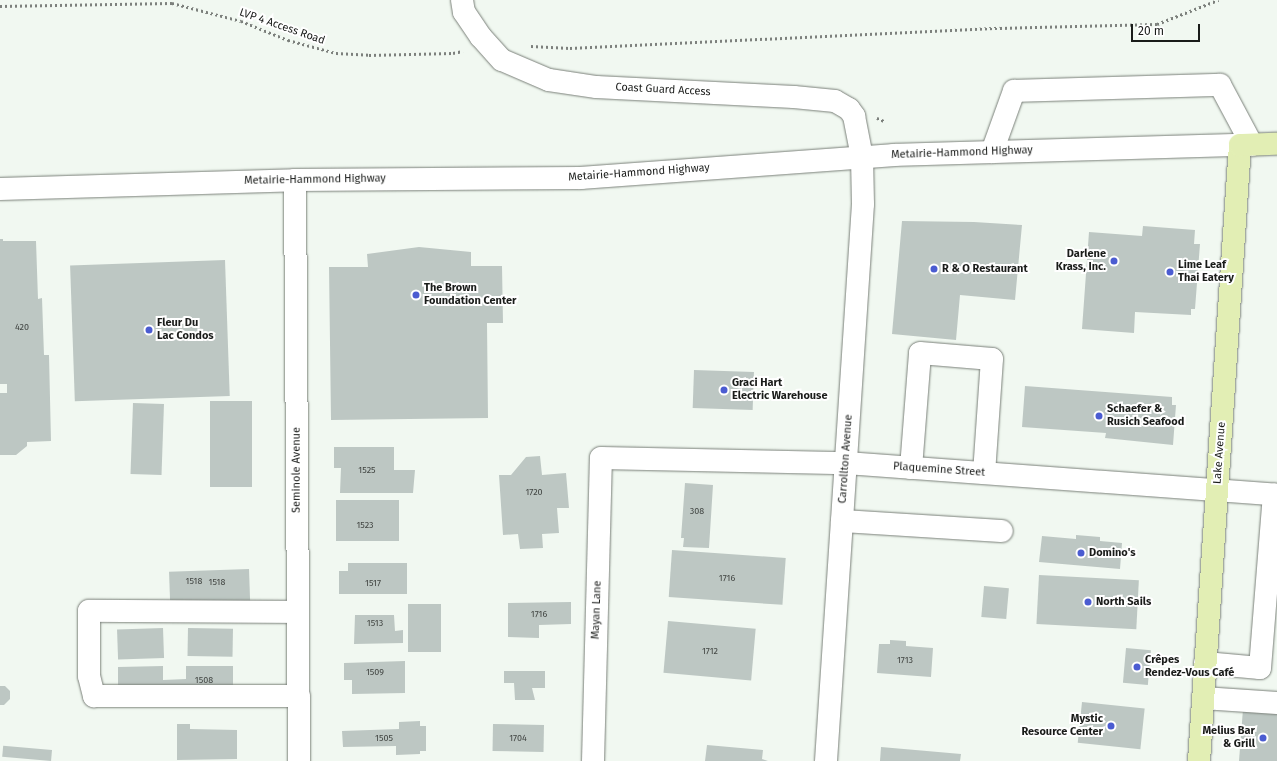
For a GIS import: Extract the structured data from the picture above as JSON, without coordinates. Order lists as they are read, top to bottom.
{
  "streets": {
    "main road": ["Metairie-Hammond Highway", "Lake Avenue"],
    "street": [
      "Coast Guard Access",
      "Carrollton Avenue",
      "Seminole Avenue",
      "Plaquemine Street",
      "Mayan Lane"
    ],
    "path": ["LVP 4 Access Road"]
  },
  "crossings": [
    ["LVP 4 Access Road", "Coast Guard Access"],
    ["Coast Guard Access", "Metairie-Hammond Highway"],
    ["Coast Guard Access", "Carrollton Avenue"],
    ["Metairie-Hammond Highway", "Lake Avenue"],
    ["Metairie-Hammond Highway", "Carrollton Avenue"],
    ["Metairie-Hammond Highway", "Seminole Avenue"],
    ["Lake Avenue", "Plaquemine Street"],
    ["Carrollton Avenue", "Plaquemine Street"],
    ["Plaquemine Street", "Mayan Lane"]
  ],
  "places": [
    "Darlene Krass, Inc.",
    "R & O Restaurant",
    "Lime Leaf Thai Eatery",
    "The Brown Foundation Center",
    "Fleur Du Lac Condos",
    "Graci Hart Electric Warehouse",
    "Schaefer & Rusich Seafood",
    "Domino's",
    "North Sails",
    "Crêpes Rendez-Vous Café",
    "Mystic Resource Center",
    "Melius Bar & Grill"
  ],
  "house_numbers": [
    "420",
    "1525",
    "1720",
    "308",
    "1523",
    "1716",
    "1518",
    "1518",
    "1517",
    "1716",
    "1513",
    "1712",
    "1713",
    "1509",
    "1508",
    "1505",
    "1704"
  ],
  "scale_bar": "20 m"
}
